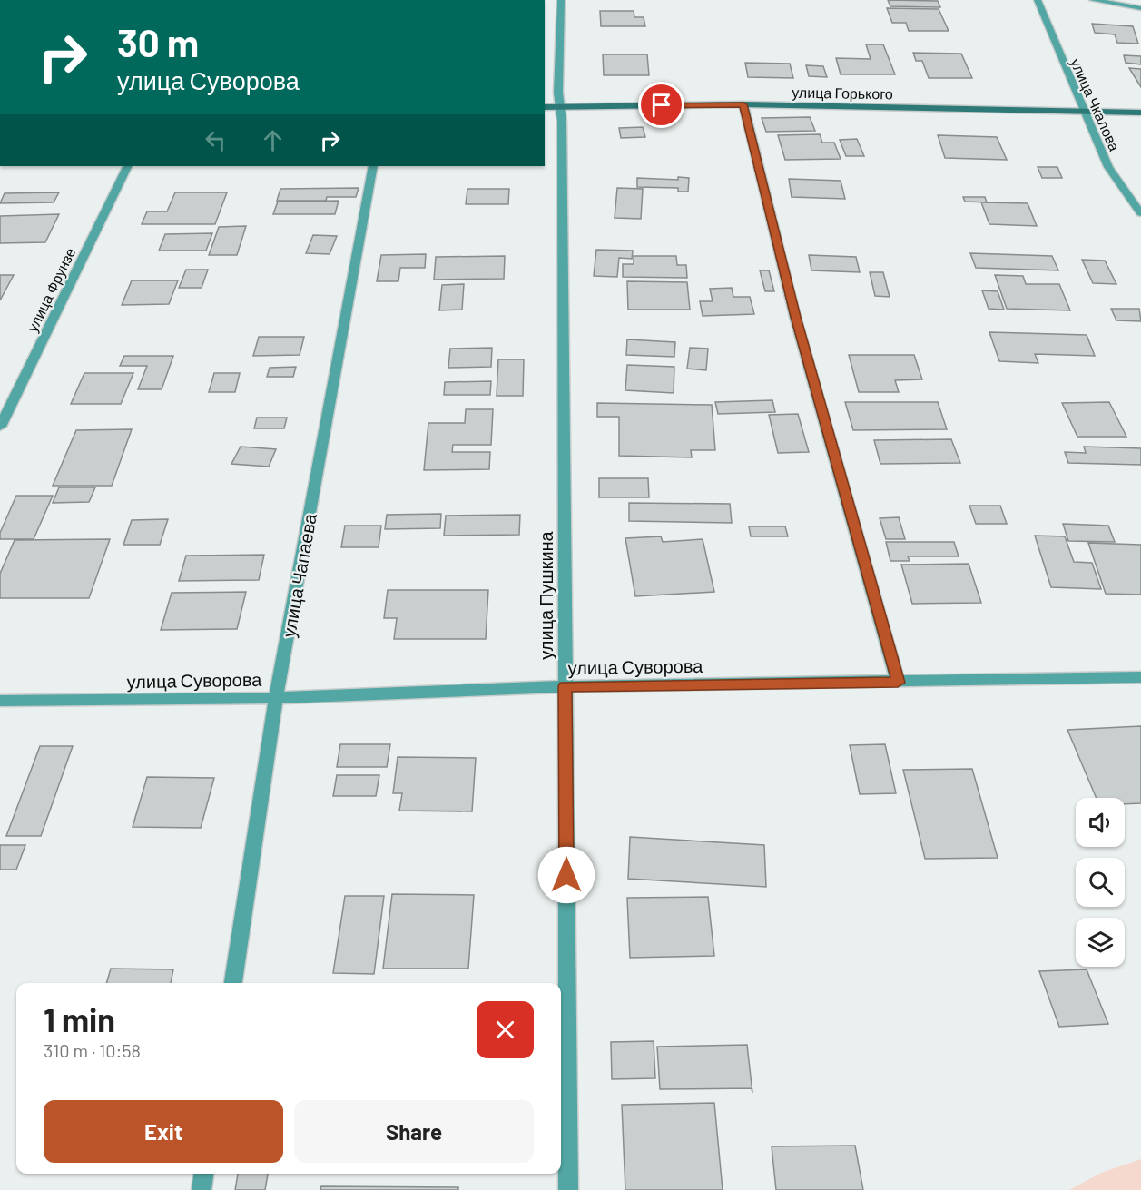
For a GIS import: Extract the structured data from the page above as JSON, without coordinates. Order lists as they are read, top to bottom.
{
  "streets": {
    "main road": ["улица Горького"],
    "street": [
      "улица Чкалова",
      "улица Фрунзе",
      "улица Чапаева",
      "улица Пушкина",
      "улица Суворова"
    ]
  },
  "crossings": [
    ["улица Горького", "улица Чкалова"],
    ["улица Горького", "улица Пушкина"],
    ["улица Чапаева", "улица Суворова"],
    ["улица Пушкина", "улица Суворова"]
  ],
  "page": {
    "turn": ["30 m", "улица Суворова"],
    "heading": ["1 min", "310 m · 10:58"],
    "buttons": ["Exit", "Share"]
  }
}
